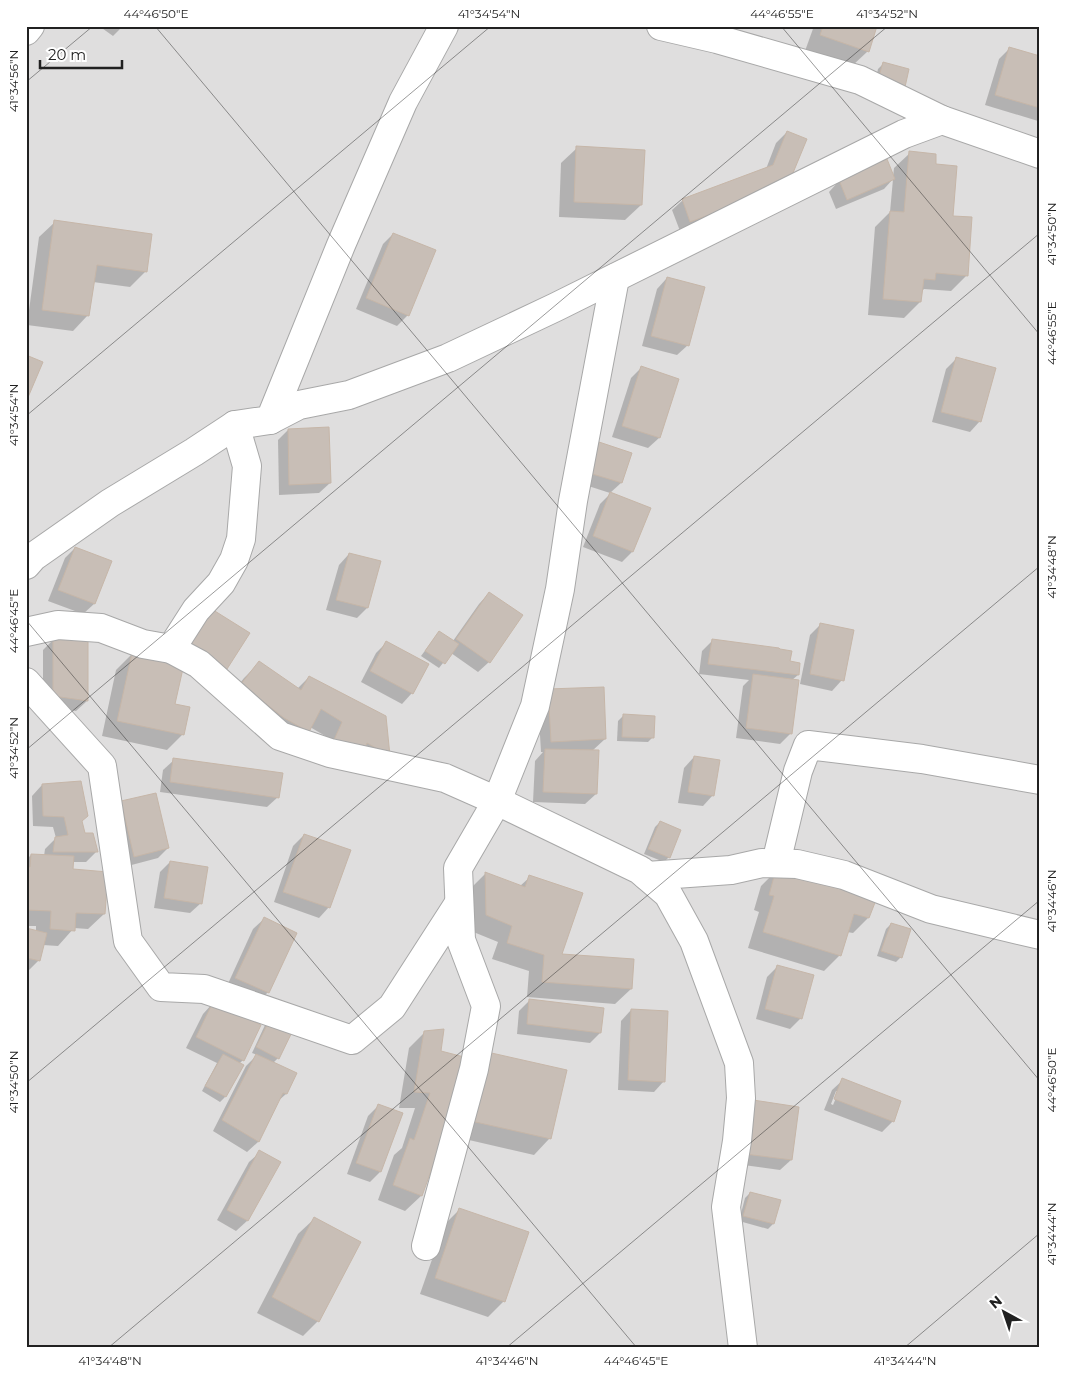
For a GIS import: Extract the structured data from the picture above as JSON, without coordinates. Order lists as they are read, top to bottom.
{
  "scale_bar": "20 m",
  "north": "top left",
  "coordinates": [
    "44°46'50\"E",
    "41°34'54\"N",
    "44°46'55\"E",
    "41°34'52\"N",
    "41°34'56\"N",
    "41°34'50\"N",
    "41°34'48\"N",
    "44°46'45\"E",
    "41°34'46\"N",
    "41°34'44\"N"
  ]
}
